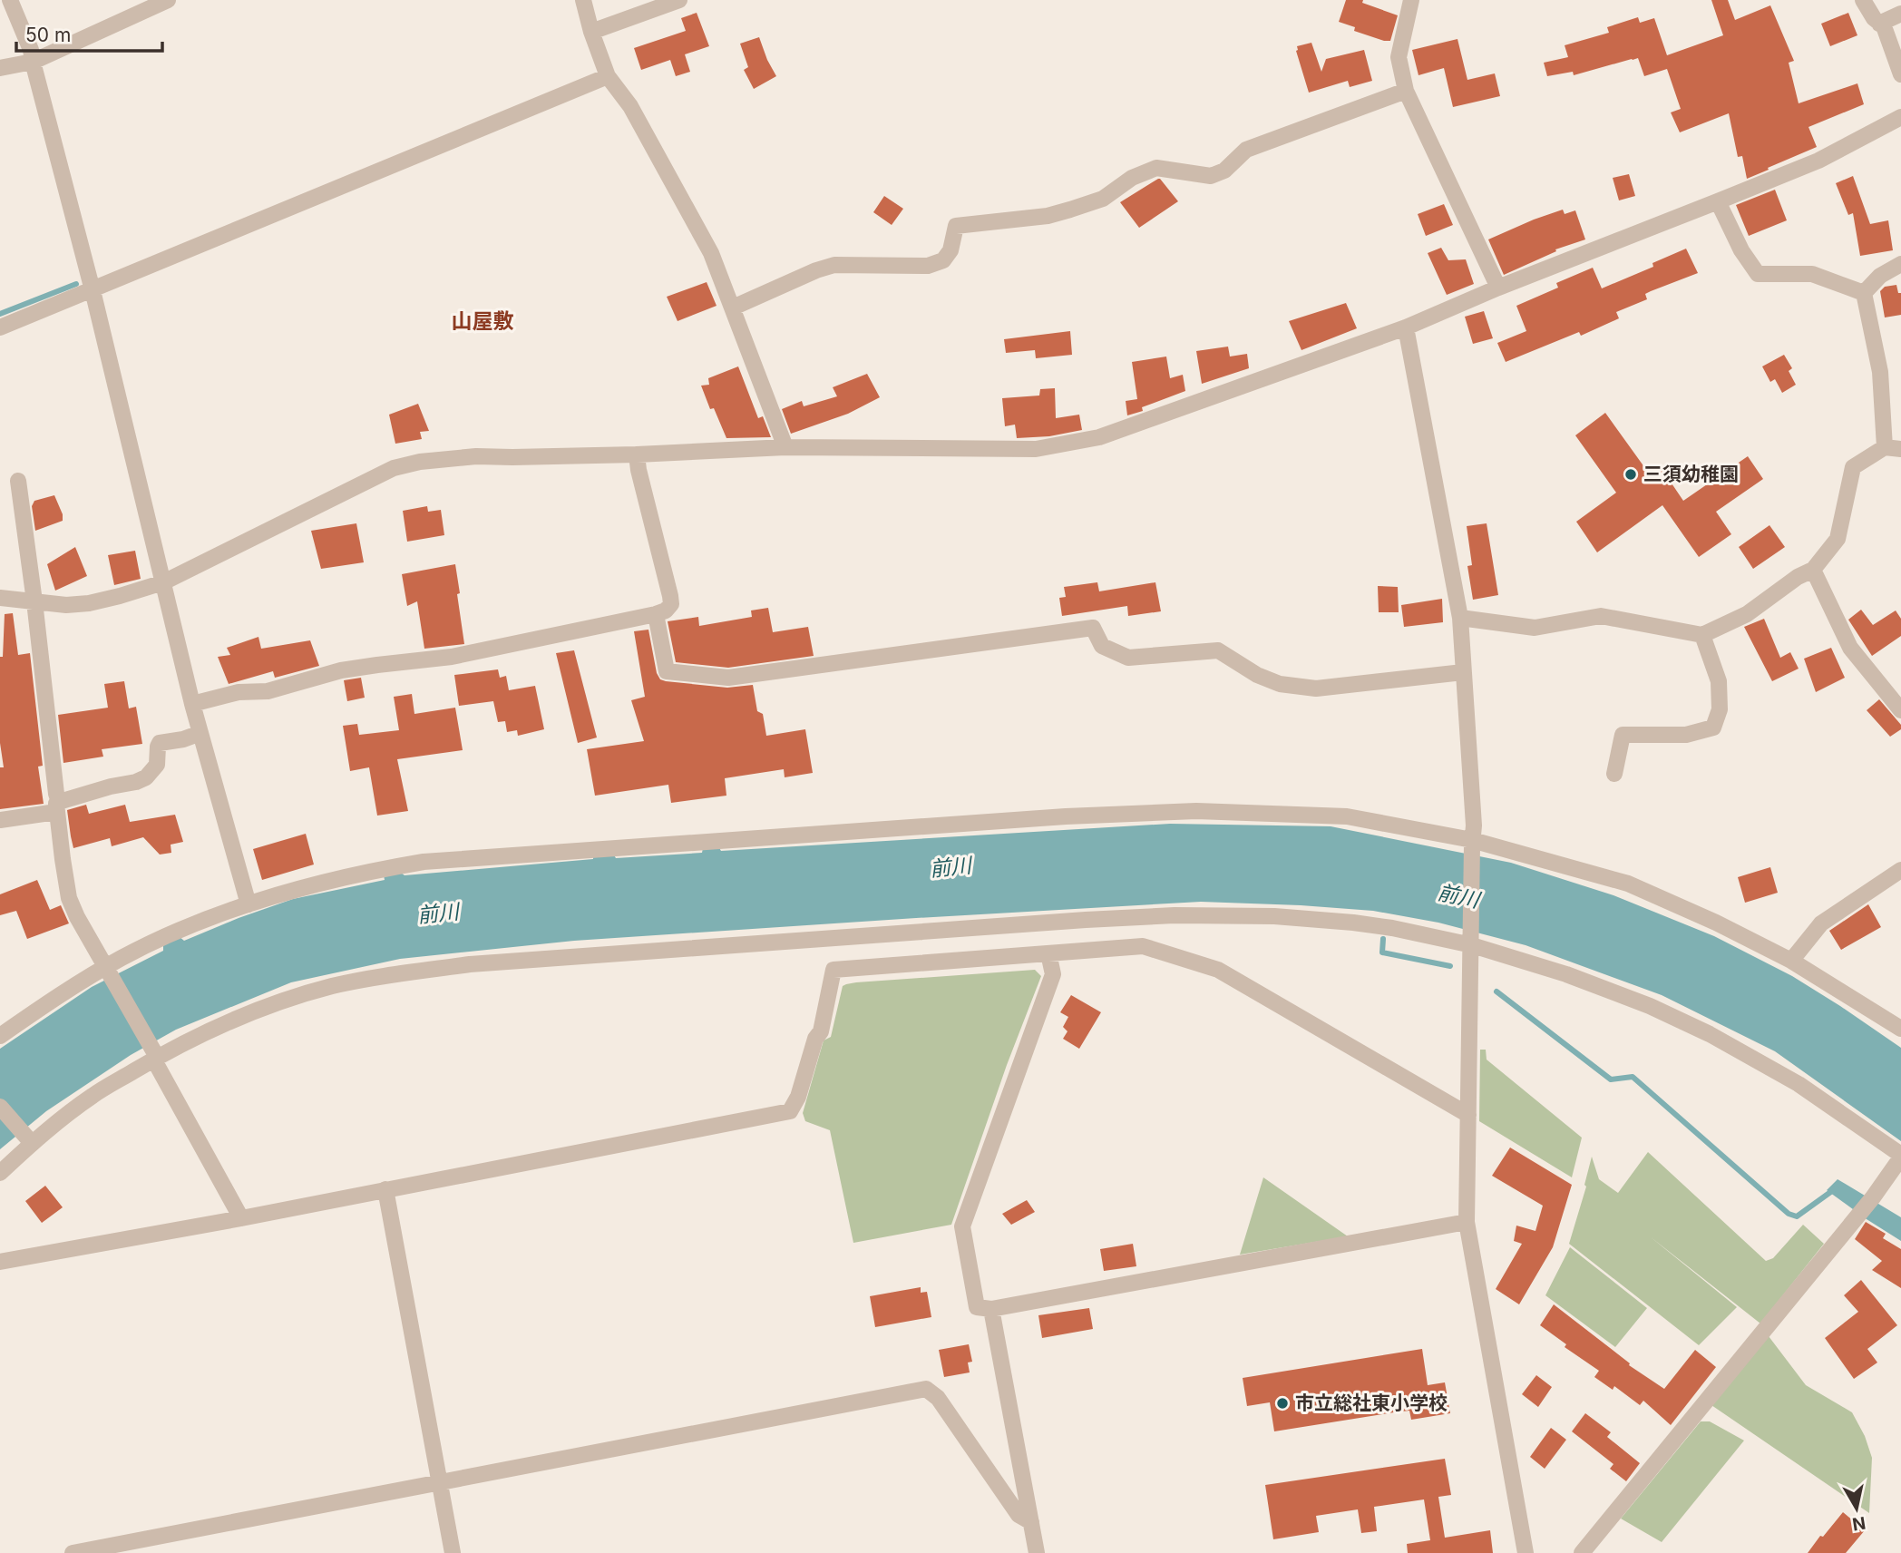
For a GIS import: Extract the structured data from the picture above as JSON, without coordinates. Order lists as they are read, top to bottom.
{
  "districts": ["山屋敷"],
  "water": ["前川"],
  "places": ["三須幼稚園", "市立総社東小学校"],
  "scale_bar": "50 m",
  "north": "bottom"
}
